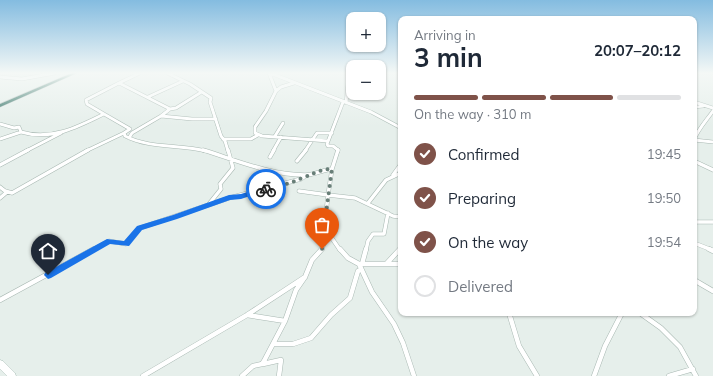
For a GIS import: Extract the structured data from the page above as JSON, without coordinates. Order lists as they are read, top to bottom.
{
  "page": {
    "map_buttons": ["+", "−"],
    "heading": ["3 min", "Arriving in", "20:07–20:12"],
    "bar": "On the way · 310 m",
    "list": [
      ["Confirmed", "19:45"],
      ["Preparing", "19:50"],
      ["On the way", "19:54"],
      "Delivered"
    ]
  }
}
